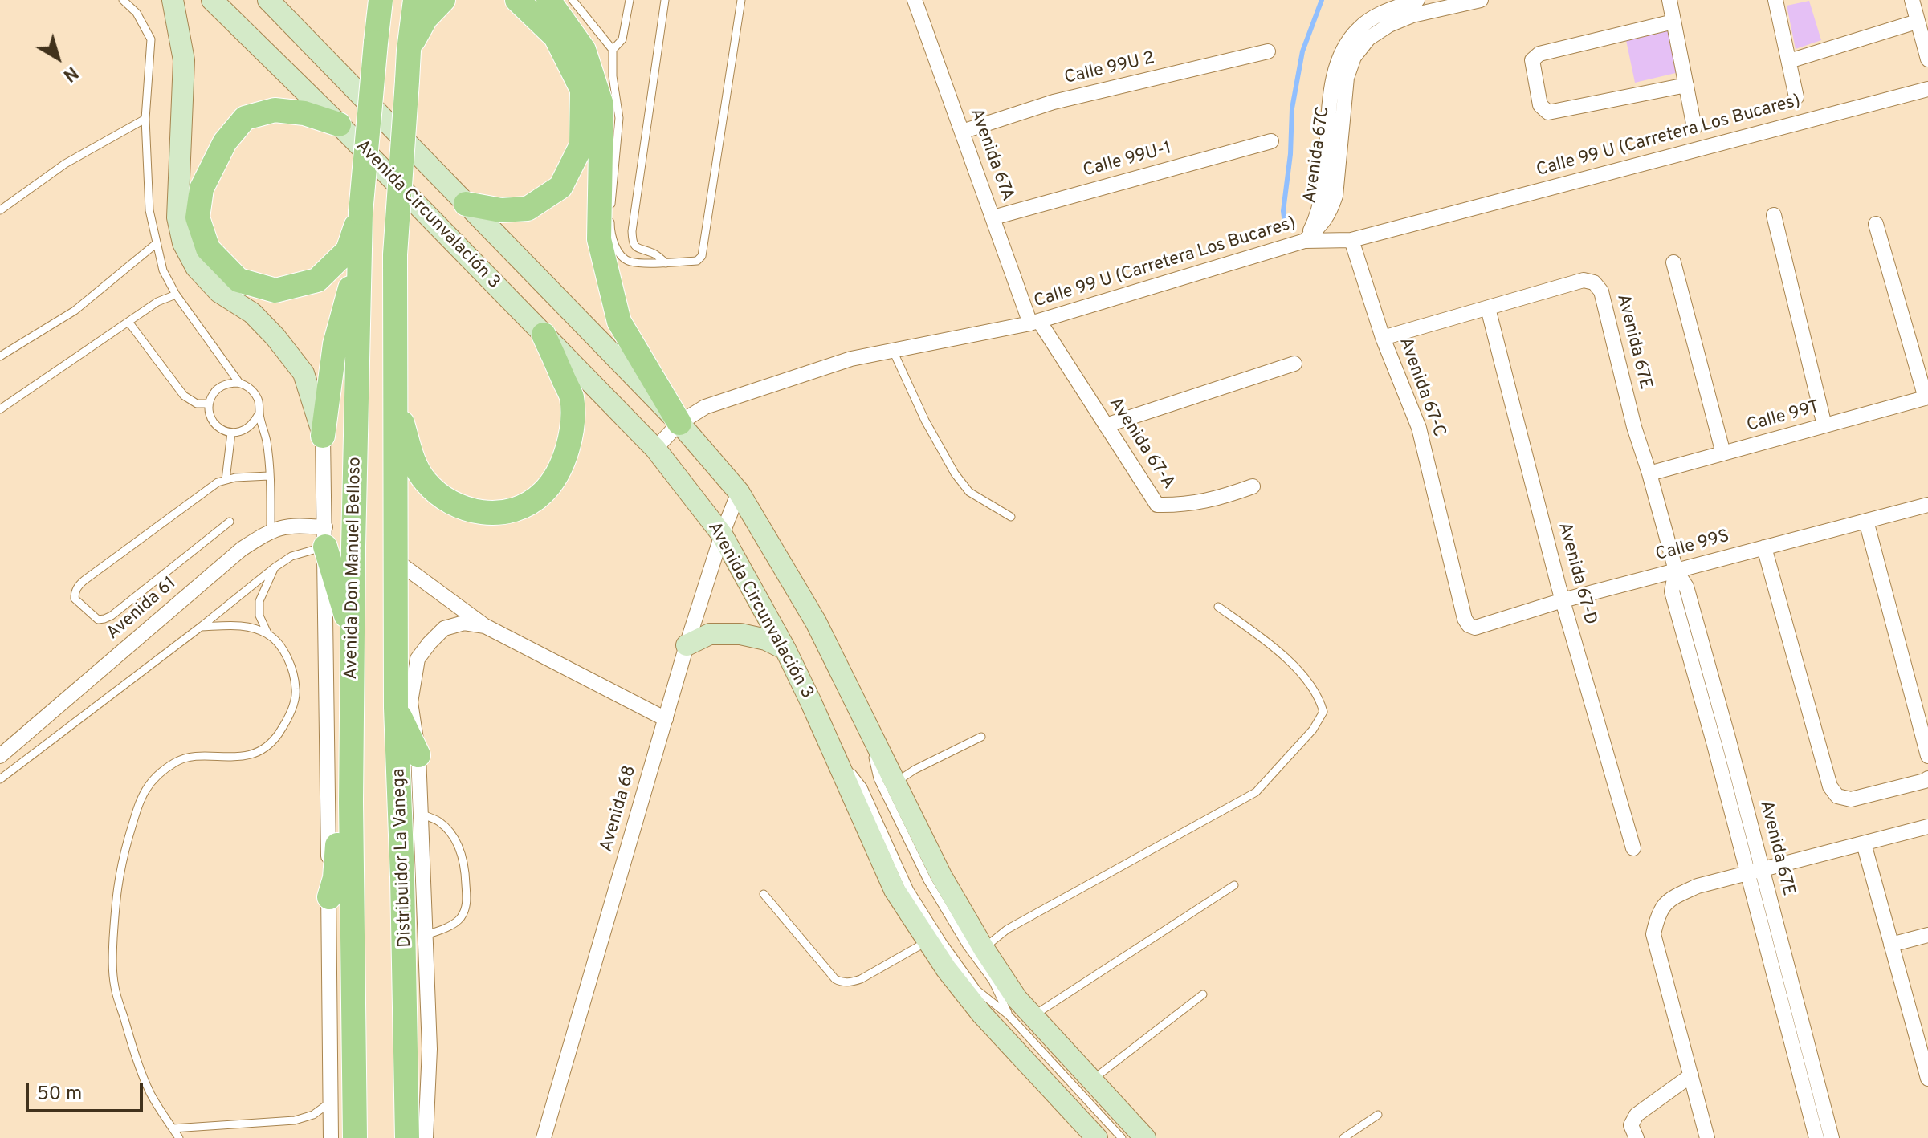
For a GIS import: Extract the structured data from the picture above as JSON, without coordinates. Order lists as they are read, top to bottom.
{
  "streets": {
    "main road": ["Avenida Circunvalación 3", "Avenida Don Manuel Belloso"],
    "street": [
      "Calle 99U 2",
      "Calle 99 U (Carretera Los Bucares)",
      "Avenida 67A",
      "Avenida 67C",
      "Calle 99U-1",
      "Avenida 67E",
      "Avenida 67-C",
      "Calle 99T",
      "Avenida 67-A",
      "Calle 99S",
      "Avenida 67-D",
      "Avenida 61",
      "Avenida 68",
      "Distribuidor La Vanega"
    ]
  },
  "crossings": [
    ["Calle 99U 2", "Avenida 67A"],
    ["Calle 99 U (Carretera Los Bucares)", "Avenida 67A"],
    ["Calle 99 U (Carretera Los Bucares)", "Avenida 67C"],
    ["Calle 99 U (Carretera Los Bucares)", "Avenida Circunvalación 3"],
    ["Calle 99 U (Carretera Los Bucares)", "Avenida 67-C"],
    ["Calle 99 U (Carretera Los Bucares)", "Avenida 67-A"],
    ["Avenida 67A", "Calle 99U-1"],
    ["Avenida 67A", "Avenida 67-A"],
    ["Avenida Circunvalación 3", "Avenida 68"],
    ["Avenida 67E", "Calle 99T"],
    ["Avenida 67E", "Calle 99S"],
    ["Avenida 67E", "Avenida 67-D"],
    ["Avenida 67-C", "Calle 99S"],
    ["Calle 99S", "Avenida 67-D"],
    ["Avenida Don Manuel Belloso", "Avenida 61"],
    ["Avenida 68", "Distribuidor La Vanega"]
  ],
  "scale_bar": "50 m",
  "north": "bottom right"
}
